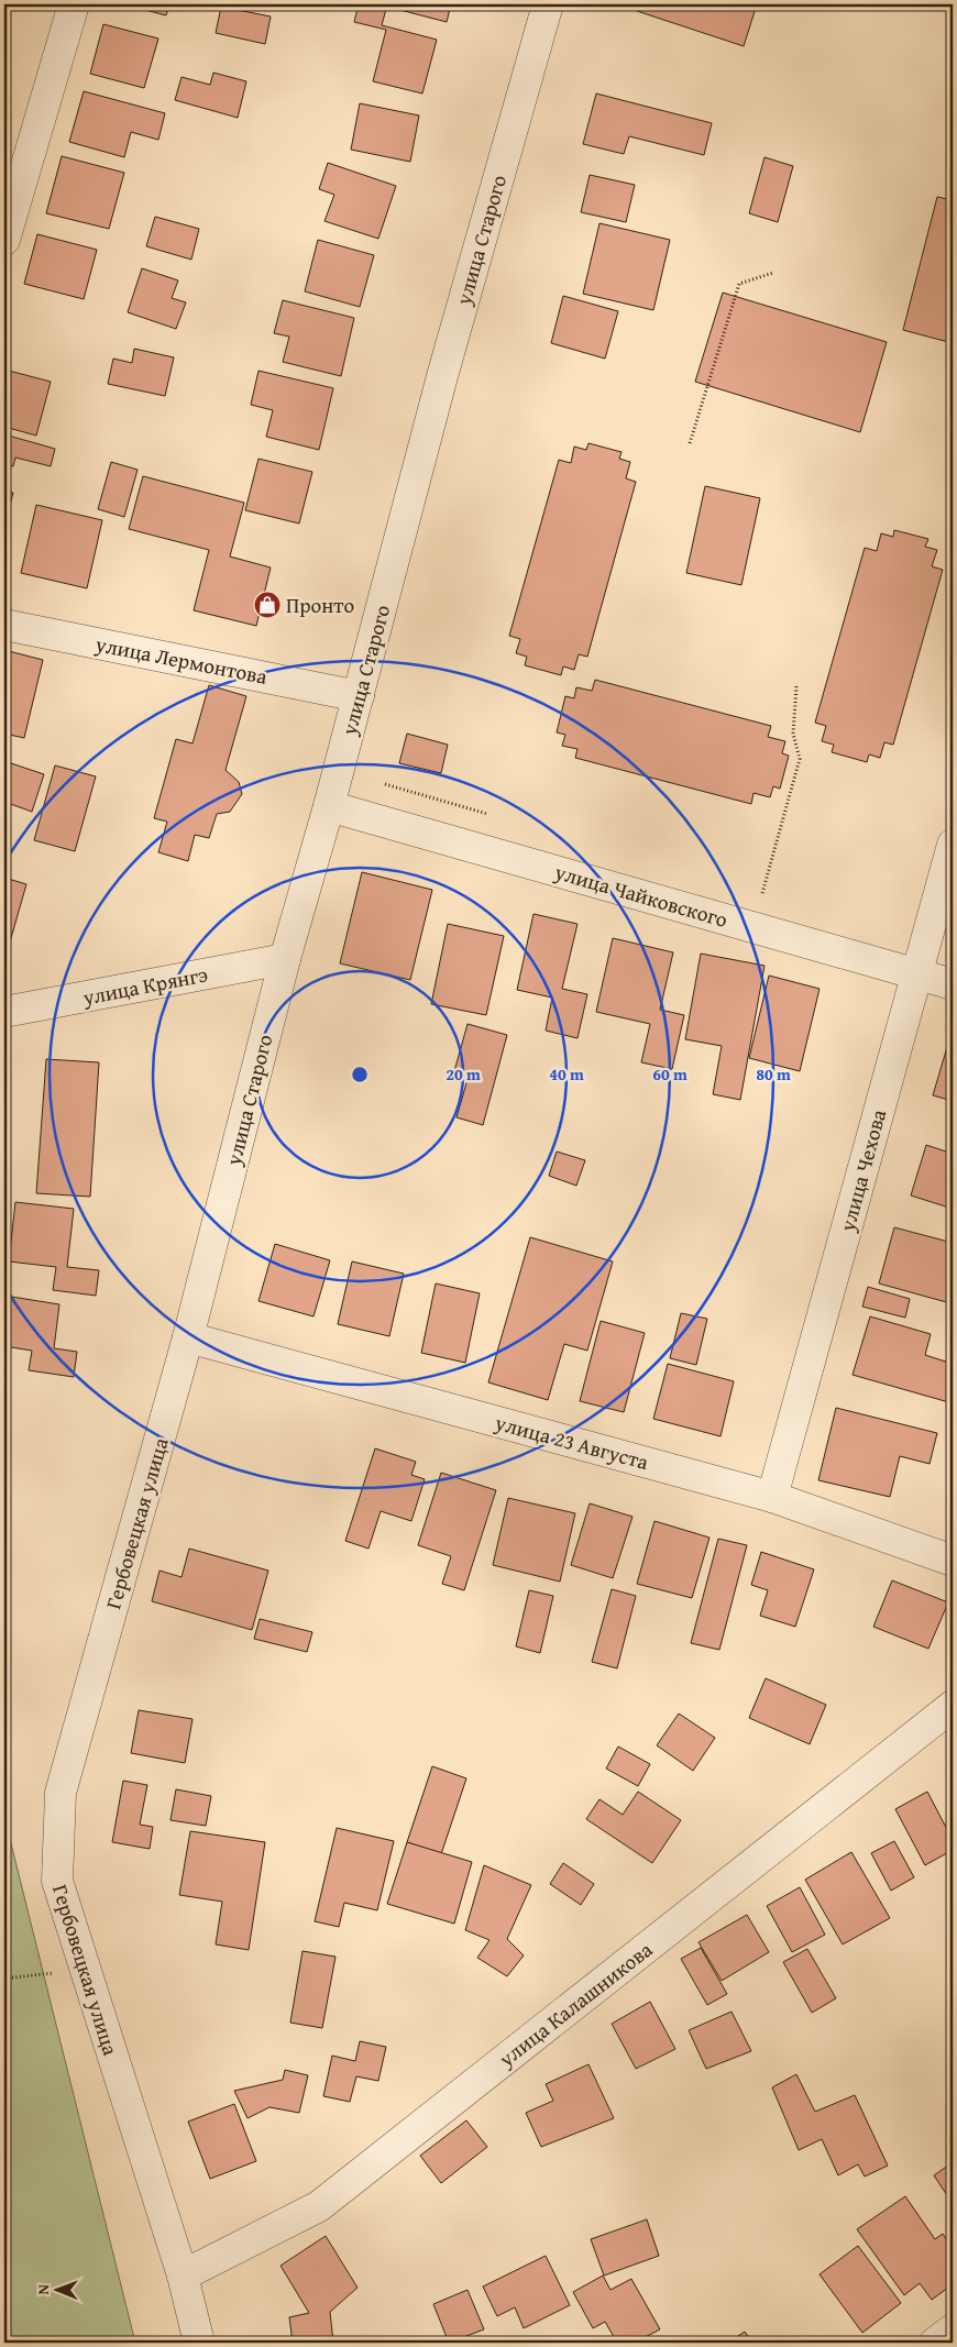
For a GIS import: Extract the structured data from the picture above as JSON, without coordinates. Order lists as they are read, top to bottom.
{
  "streets": {
    "street": [
      "улица Старого",
      "улица Лермонтова",
      "улица Чайковского",
      "улица Крянгэ",
      "улица Чехова",
      "улица 23 Августа",
      "Гербовецкая улица",
      "улица Калашникова"
    ]
  },
  "crossings": [
    ["улица Старого", "улица Лермонтова"],
    ["улица Старого", "улица Чайковского"],
    ["улица Старого", "улица Крянгэ"],
    ["улица Старого", "улица 23 Августа"],
    ["улица Старого", "Гербовецкая улица"],
    ["улица Чайковского", "улица Чехова"],
    ["улица Чехова", "улица 23 Августа"],
    ["улица 23 Августа", "Гербовецкая улица"],
    ["Гербовецкая улица", "улица Калашникова"]
  ],
  "places": {
    "shop": ["Пронто"]
  },
  "north": "left",
  "rings": [
    "20 m",
    "40 m",
    "60 m",
    "80 m"
  ]
}
